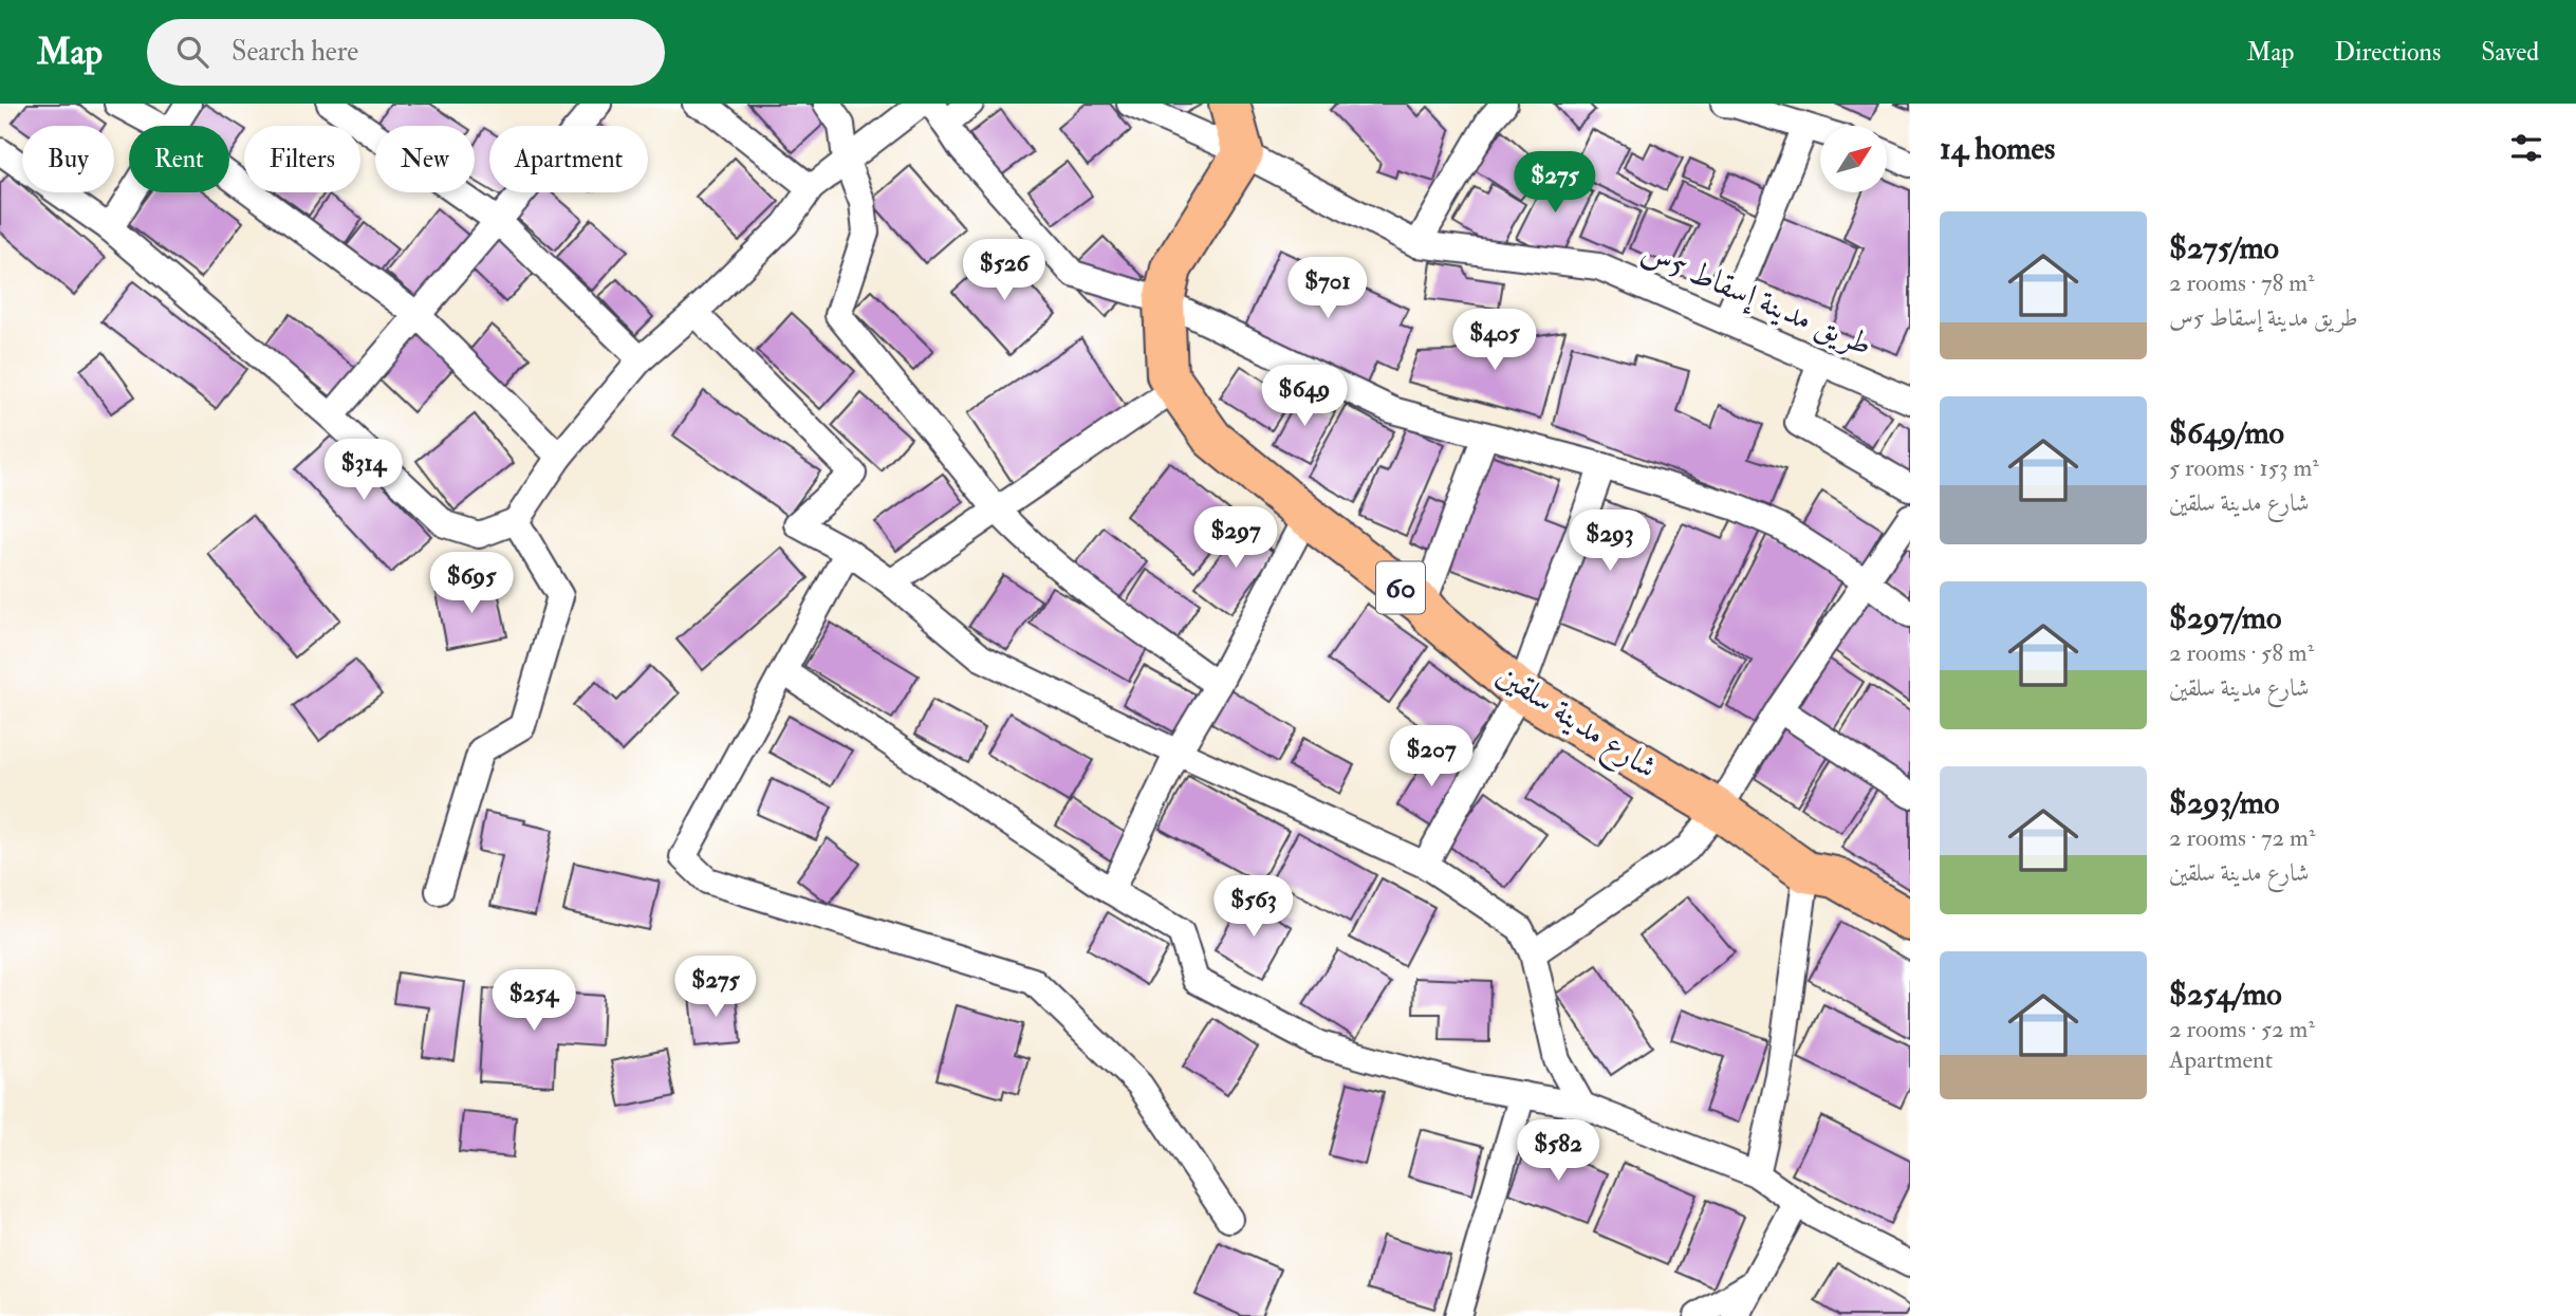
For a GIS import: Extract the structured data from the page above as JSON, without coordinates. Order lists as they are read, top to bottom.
{
  "streets": {
    "main road": ["60", "شارع مدينة سلقين"],
    "street": ["طريق مدينة إسقاط 5س"]
  },
  "crossings": [
    ["طريق مدينة إسقاط 5س", "شارع مدينة سلقين"]
  ],
  "north": "top right",
  "page": {
    "header": "Map",
    "search": "Search here",
    "nav": ["Map", "Directions", "Saved"],
    "heading": "14 homes",
    "chip": [
      "Buy",
      "Rent",
      "Filters",
      "New",
      "Apartment"
    ],
    "price": [
      "$275",
      "$526",
      "$701",
      "$405",
      "$649",
      "$314",
      "$297",
      "$293",
      "$695",
      "$207",
      "$563",
      "$275",
      "$254",
      "$582"
    ],
    "list": [
      {
        "name": "$275/mo",
        "note": "2 rooms · 78 m² · طريق مدينة إسقاط 5س"
      },
      {
        "name": "$649/mo",
        "note": "5 rooms · 153 m² · شارع مدينة سلقين"
      },
      {
        "name": "$297/mo",
        "note": "2 rooms · 58 m² · شارع مدينة سلقين"
      },
      {
        "name": "$293/mo",
        "note": "2 rooms · 72 m² · شارع مدينة سلقين"
      },
      {
        "name": "$254/mo",
        "note": "2 rooms · 52 m² · Apartment"
      }
    ]
  }
}
